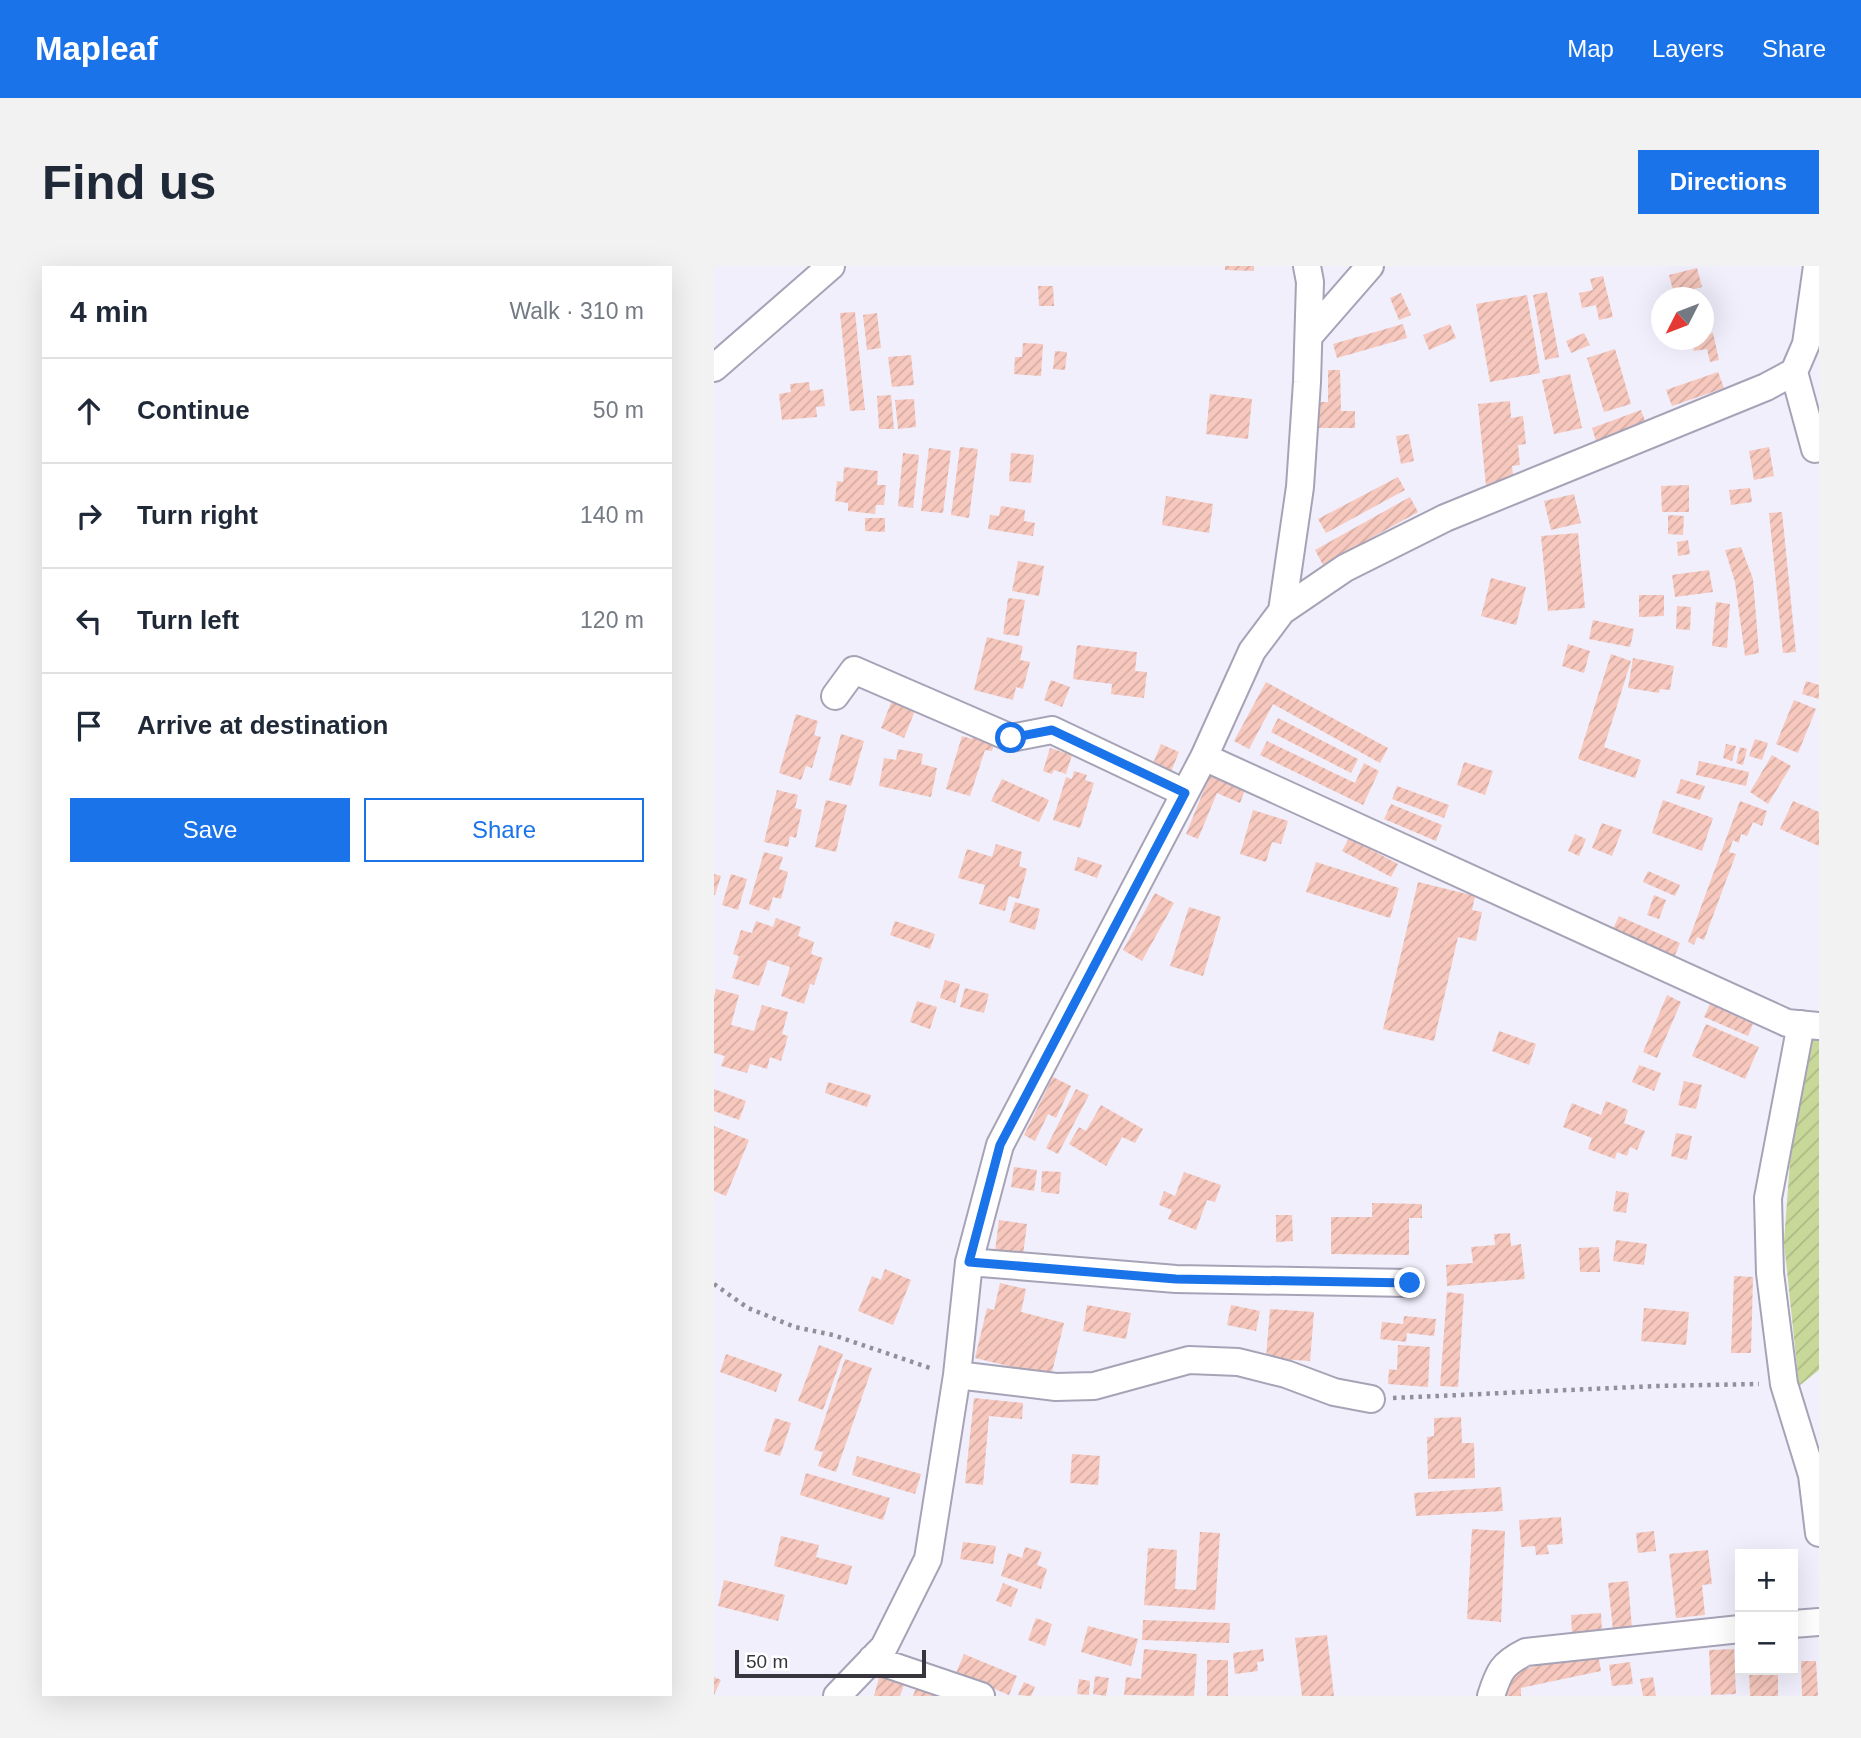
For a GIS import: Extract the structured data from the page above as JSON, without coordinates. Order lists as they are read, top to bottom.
{
  "scale_bar": "50 m",
  "north": "bottom left",
  "page": {
    "header": "Mapleaf",
    "nav": ["Map", "Layers", "Share"],
    "buttons": [
      "Directions",
      ["Save", "Share"]
    ],
    "title": "Find us",
    "heading": ["4 min", "Walk · 310 m"],
    "list": [
      ["Continue", "50 m"],
      ["Turn right", "140 m"],
      ["Turn left", "120 m"],
      "Arrive at destination"
    ],
    "map_buttons": ["+", "−"],
    "scale": "50 m"
  }
}
